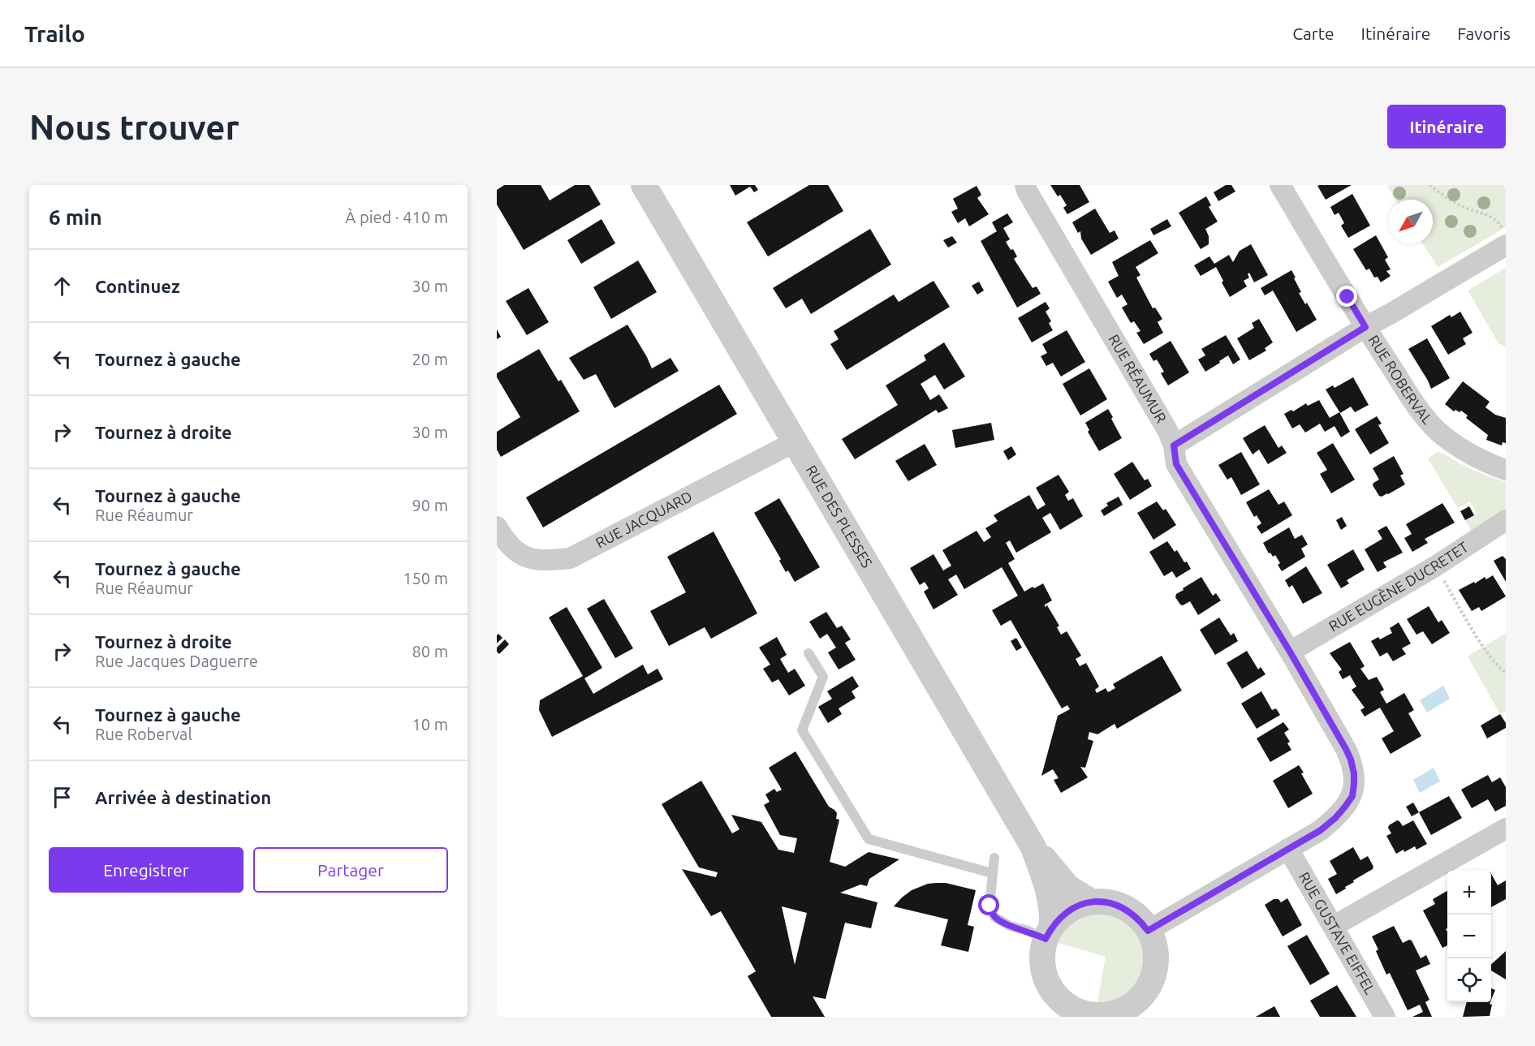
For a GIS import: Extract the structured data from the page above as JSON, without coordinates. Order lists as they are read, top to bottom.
{
  "streets": {
    "street": [
      "RUE RÉAUMUR",
      "RUE ROBERVAL",
      "RUE DES PLESSES",
      "RUE JACQUARD",
      "RUE EUGÈNE DUCRETET",
      "RUE GUSTAVE EIFFEL"
    ]
  },
  "crossings": [
    ["RUE RÉAUMUR", "RUE DES PLESSES"],
    ["RUE RÉAUMUR", "RUE EUGÈNE DUCRETET"],
    ["RUE RÉAUMUR", "RUE GUSTAVE EIFFEL"],
    ["RUE DES PLESSES", "RUE JACQUARD"]
  ],
  "north": "bottom left",
  "page": {
    "header": "Trailo",
    "nav": ["Carte", "Itinéraire", "Favoris"],
    "buttons": [
      "Itinéraire",
      ["Enregistrer", "Partager"]
    ],
    "title": "Nous trouver",
    "heading": ["6 min", "À pied · 410 m"],
    "list": [
      ["Continuez", "30 m"],
      ["Tournez à gauche", "20 m"],
      ["Tournez à droite", "30 m"],
      ["Tournez à gauche", "Rue Réaumur", "90 m"],
      ["Tournez à gauche", "Rue Réaumur", "150 m"],
      ["Tournez à droite", "Rue Jacques Daguerre", "80 m"],
      ["Tournez à gauche", "Rue Roberval", "10 m"],
      "Arrivée à destination"
    ],
    "map_buttons": ["+", "−"]
  }
}
